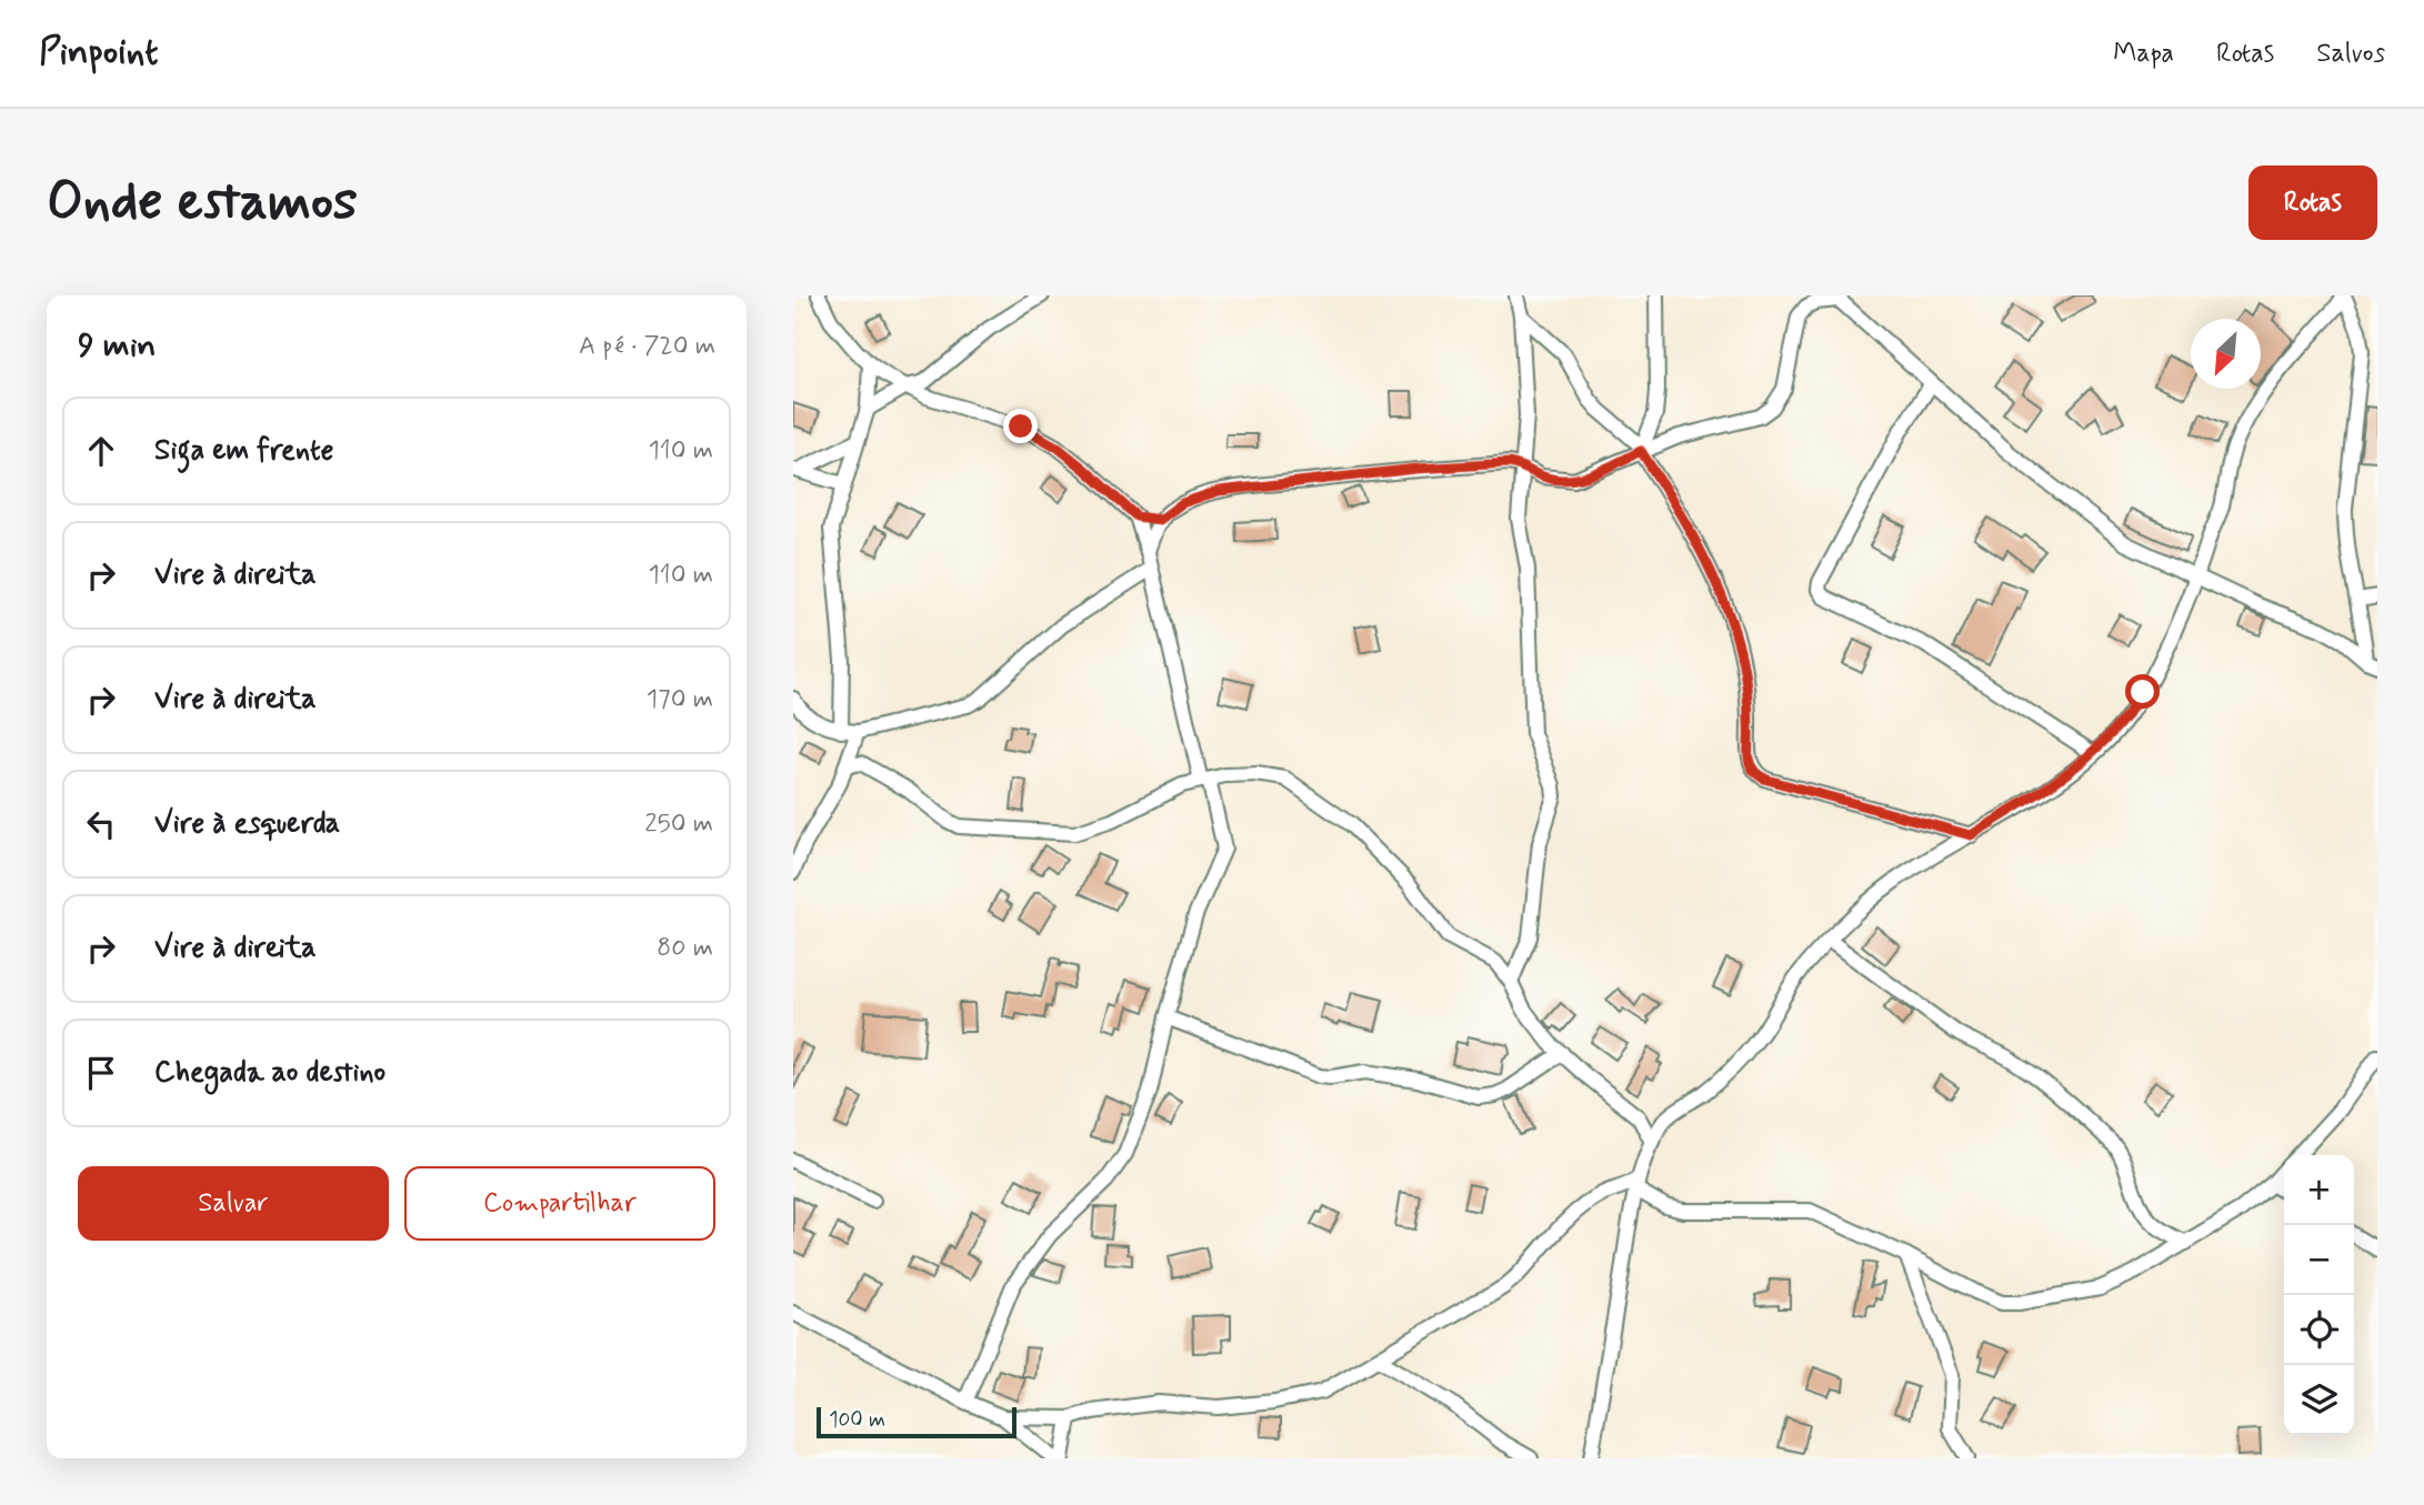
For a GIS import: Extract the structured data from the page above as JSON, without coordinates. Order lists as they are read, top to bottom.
{
  "scale_bar": "100 m",
  "north": "bottom left",
  "page": {
    "header": "Pinpoint",
    "nav": ["Mapa", "Rotas", "Salvos"],
    "buttons": [
      "Rotas",
      ["Salvar", "Compartilhar"]
    ],
    "title": "Onde estamos",
    "heading": ["9 min", "A pé · 720 m"],
    "list": [
      ["Siga em frente", "110 m"],
      ["Vire à direita", "110 m"],
      ["Vire à direita", "170 m"],
      ["Vire à esquerda", "250 m"],
      ["Vire à direita", "80 m"],
      "Chegada ao destino"
    ],
    "map_buttons": ["+", "−"],
    "scale": "100 m"
  }
}
